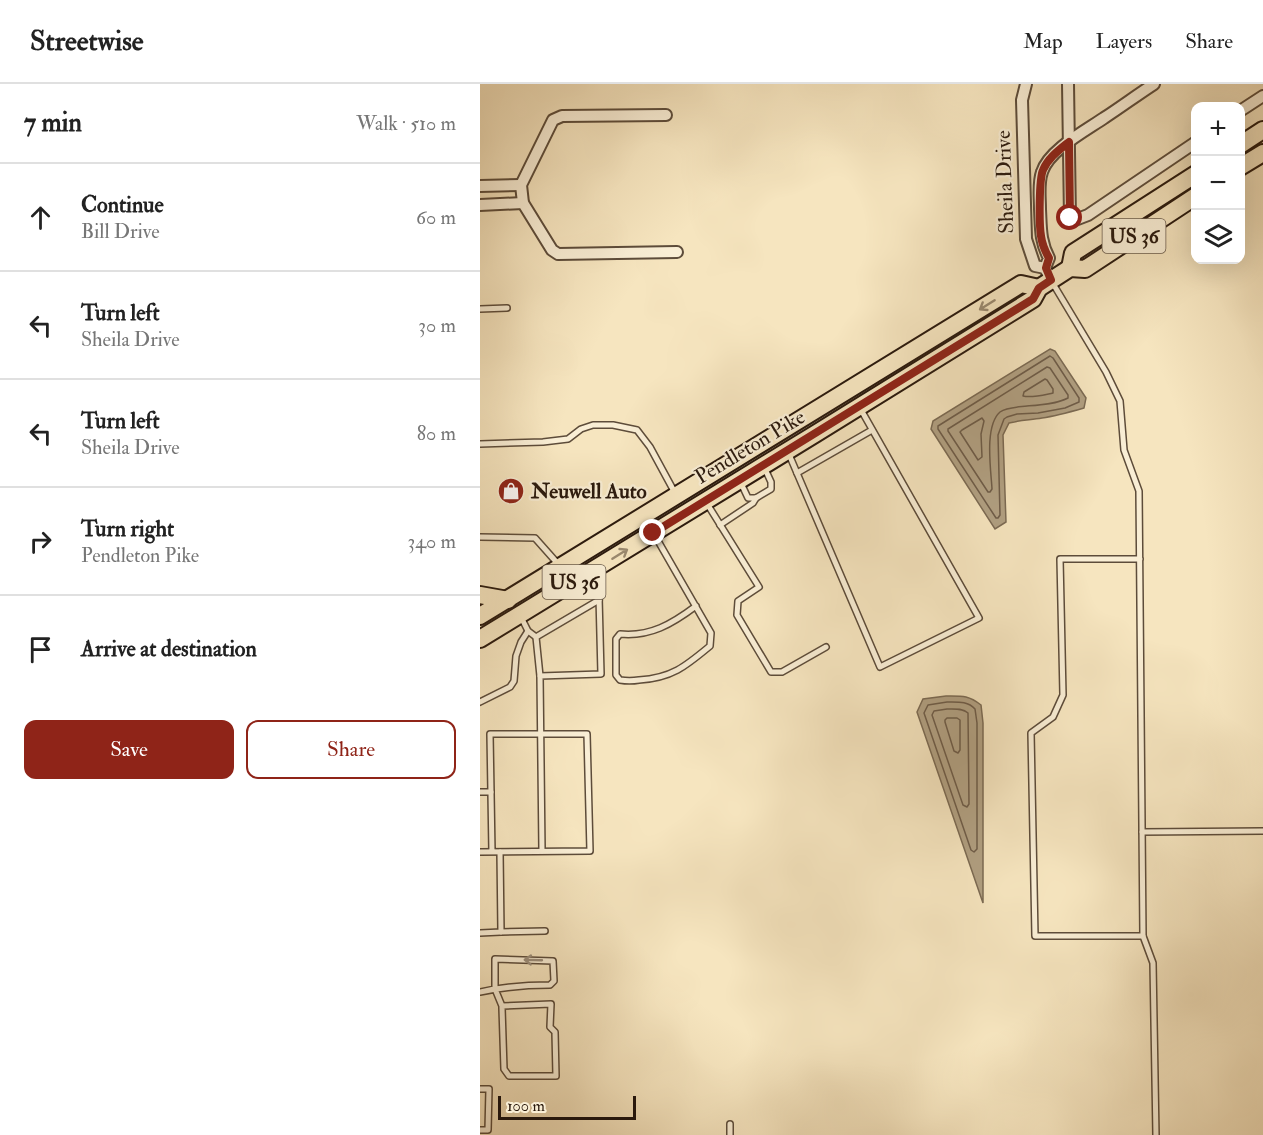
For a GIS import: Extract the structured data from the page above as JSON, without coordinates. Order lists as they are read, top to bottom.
{
  "streets": {
    "main road": ["US 36", "Pendleton Pike"],
    "street": ["Sheila Drive"]
  },
  "crossings": [
    ["Sheila Drive", "Pendleton Pike"]
  ],
  "places": {
    "shop": ["Neuwell Auto"]
  },
  "scale_bar": "100 m",
  "page": {
    "header": "Streetwise",
    "nav": ["Map", "Layers", "Share"],
    "heading": ["7 min", "Walk · 510 m"],
    "map_buttons": ["+", "−"],
    "list": [
      ["Continue", "Bill Drive", "60 m"],
      ["Turn left", "Sheila Drive", "30 m"],
      ["Turn left", "Sheila Drive", "80 m"],
      ["Turn right", "Pendleton Pike", "340 m"],
      "Arrive at destination"
    ],
    "buttons": ["Save", "Share"],
    "scale": "100 m"
  }
}
